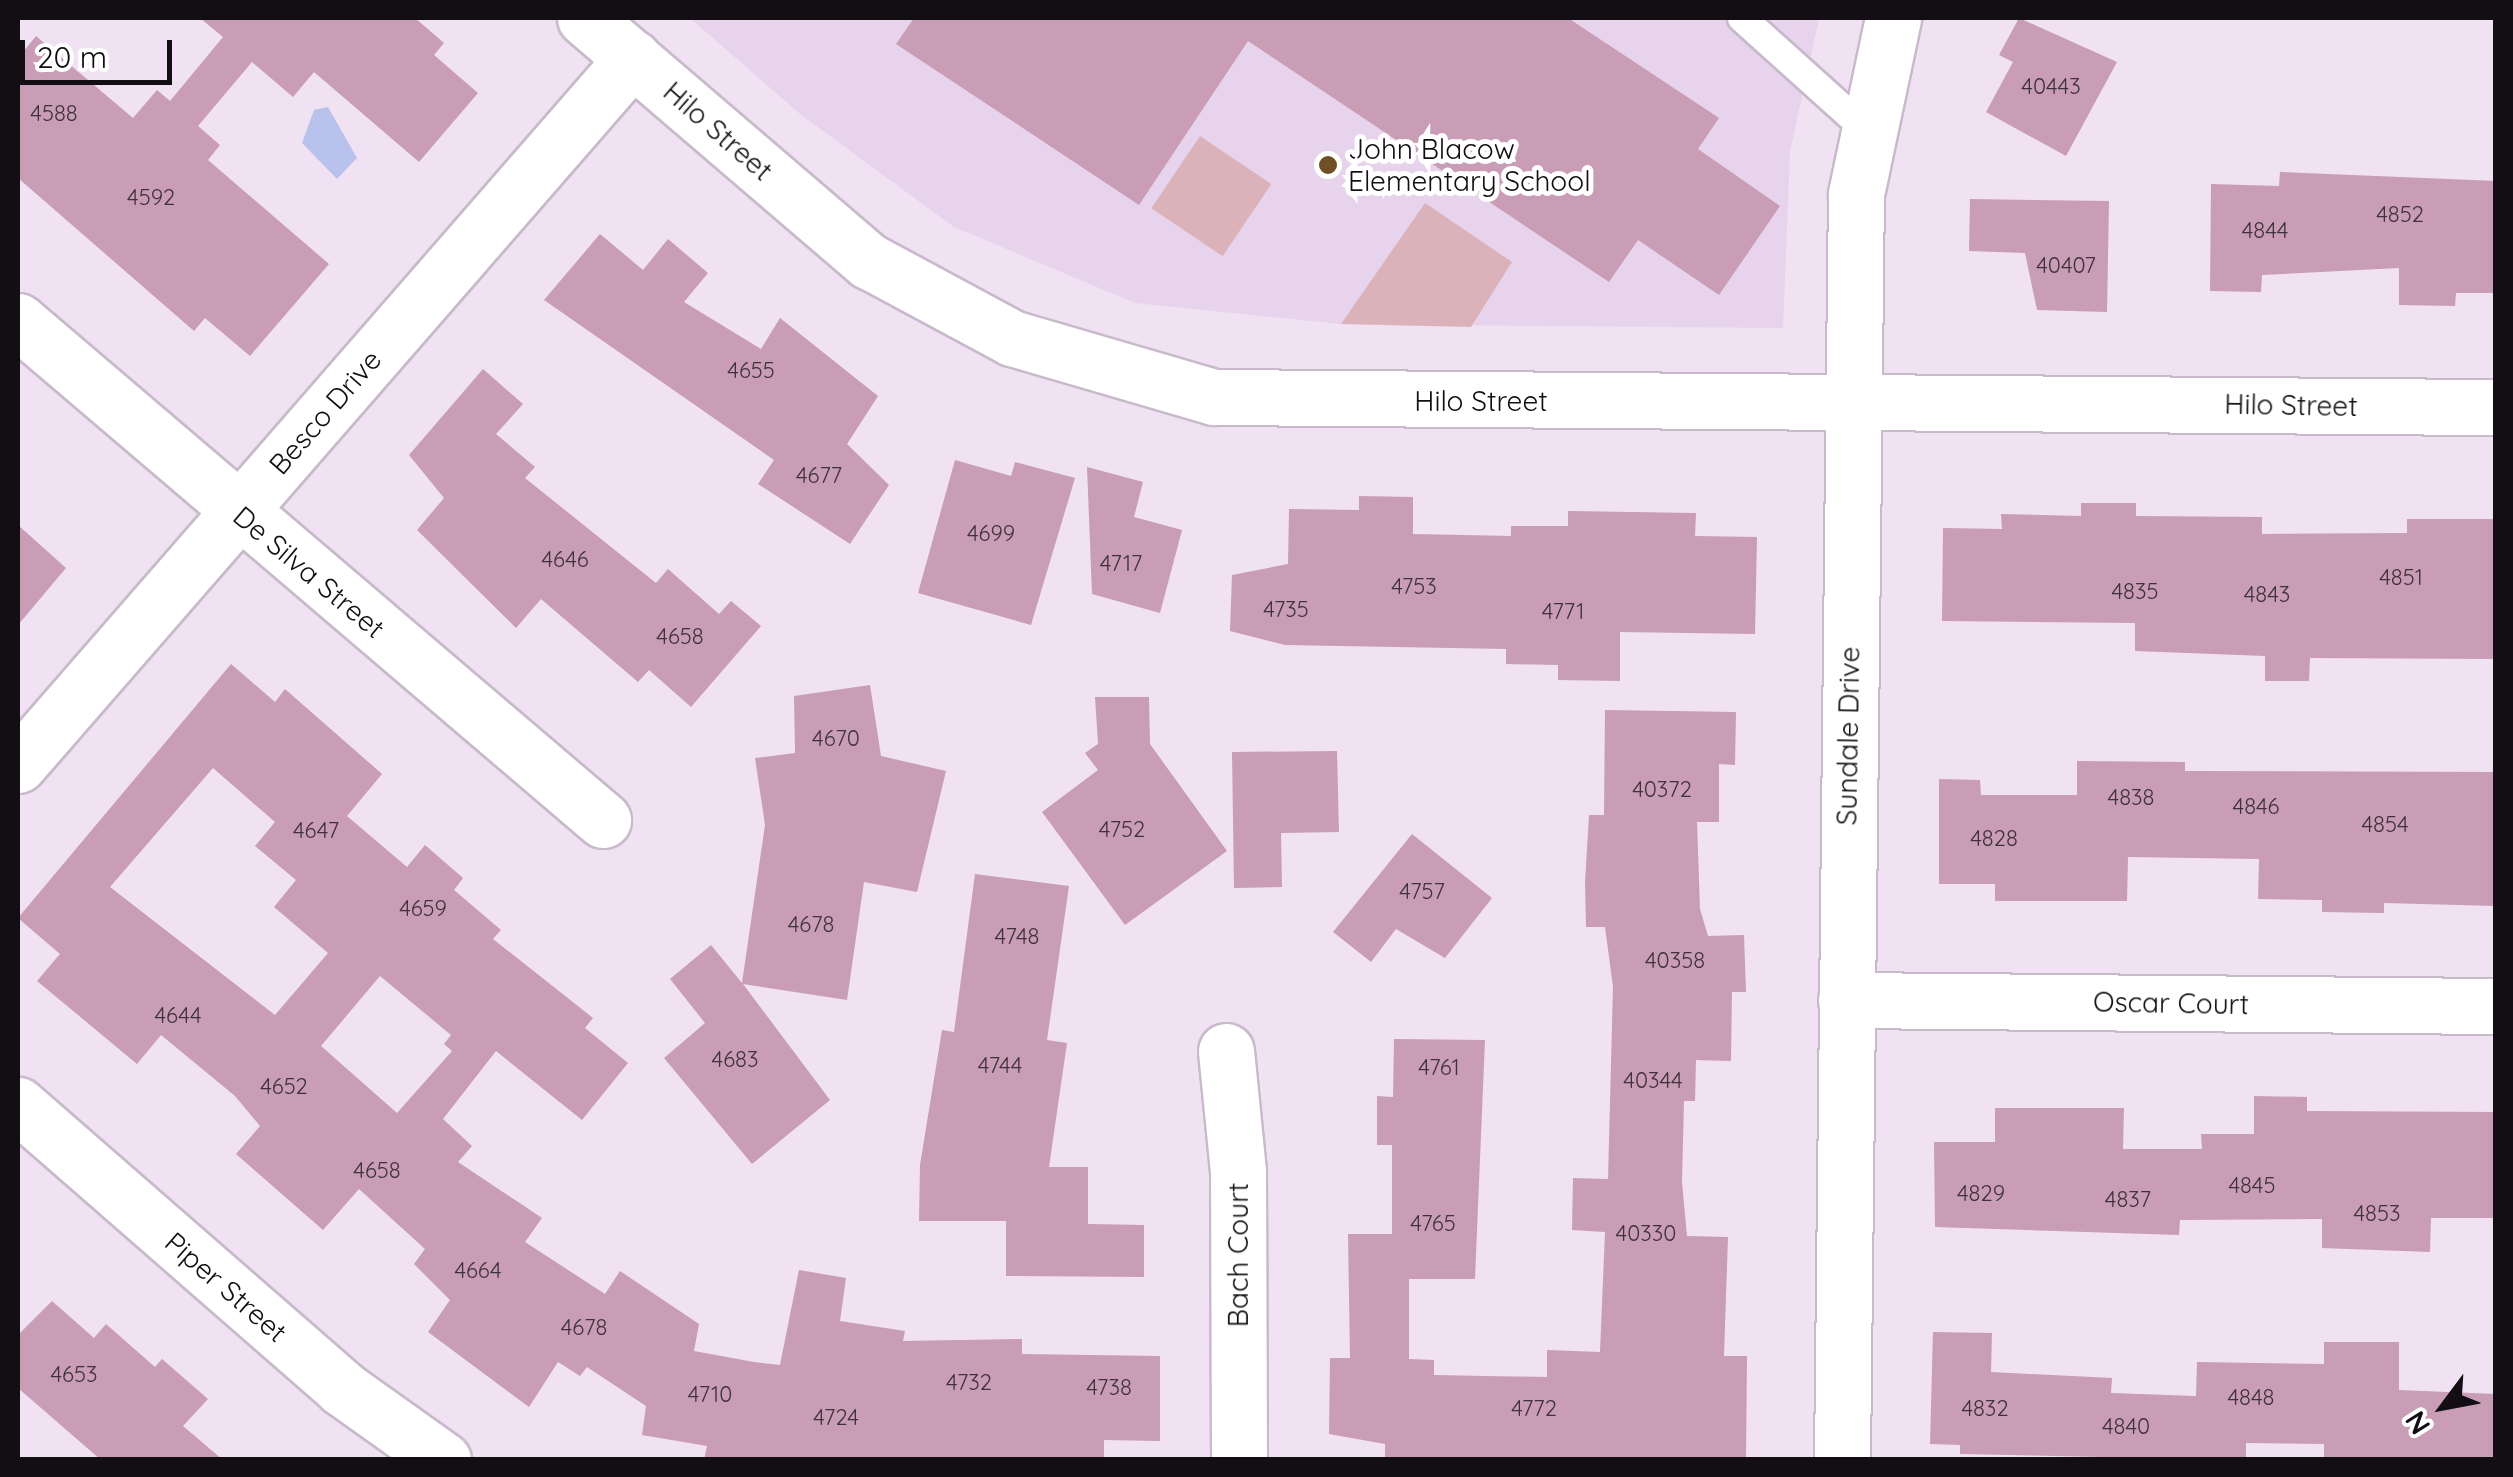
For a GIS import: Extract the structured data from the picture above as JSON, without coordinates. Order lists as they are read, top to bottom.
{
  "streets": {
    "street": [
      "Hilo Street",
      "Besco Drive",
      "De Silva Street",
      "Sundale Drive",
      "Oscar Court",
      "Bach Court",
      "Piper Street"
    ]
  },
  "crossings": [
    ["Hilo Street", "Besco Drive"],
    ["Hilo Street", "Sundale Drive"],
    ["Besco Drive", "De Silva Street"],
    ["Sundale Drive", "Oscar Court"]
  ],
  "places": ["John Blacow Elementary School"],
  "house_numbers": [
    "40443",
    "4588",
    "4592",
    "4852",
    "4844",
    "40407",
    "4655",
    "4677",
    "4699",
    "4646",
    "4717",
    "4851",
    "4753",
    "4835",
    "4843",
    "4735",
    "4771",
    "4658",
    "4670",
    "40372",
    "4838",
    "4846",
    "4854",
    "4752",
    "4647",
    "4828",
    "4757",
    "4659",
    "4678",
    "4748",
    "40358",
    "4644",
    "4683",
    "4744",
    "4761",
    "40344",
    "4652",
    "4658",
    "4845",
    "4829",
    "4837",
    "4853",
    "4765",
    "40330",
    "4664",
    "4678",
    "4653",
    "4732",
    "4738",
    "4710",
    "4848",
    "4772",
    "4832",
    "4724",
    "4840"
  ],
  "scale_bar": "20 m",
  "north": "bottom left"
}
